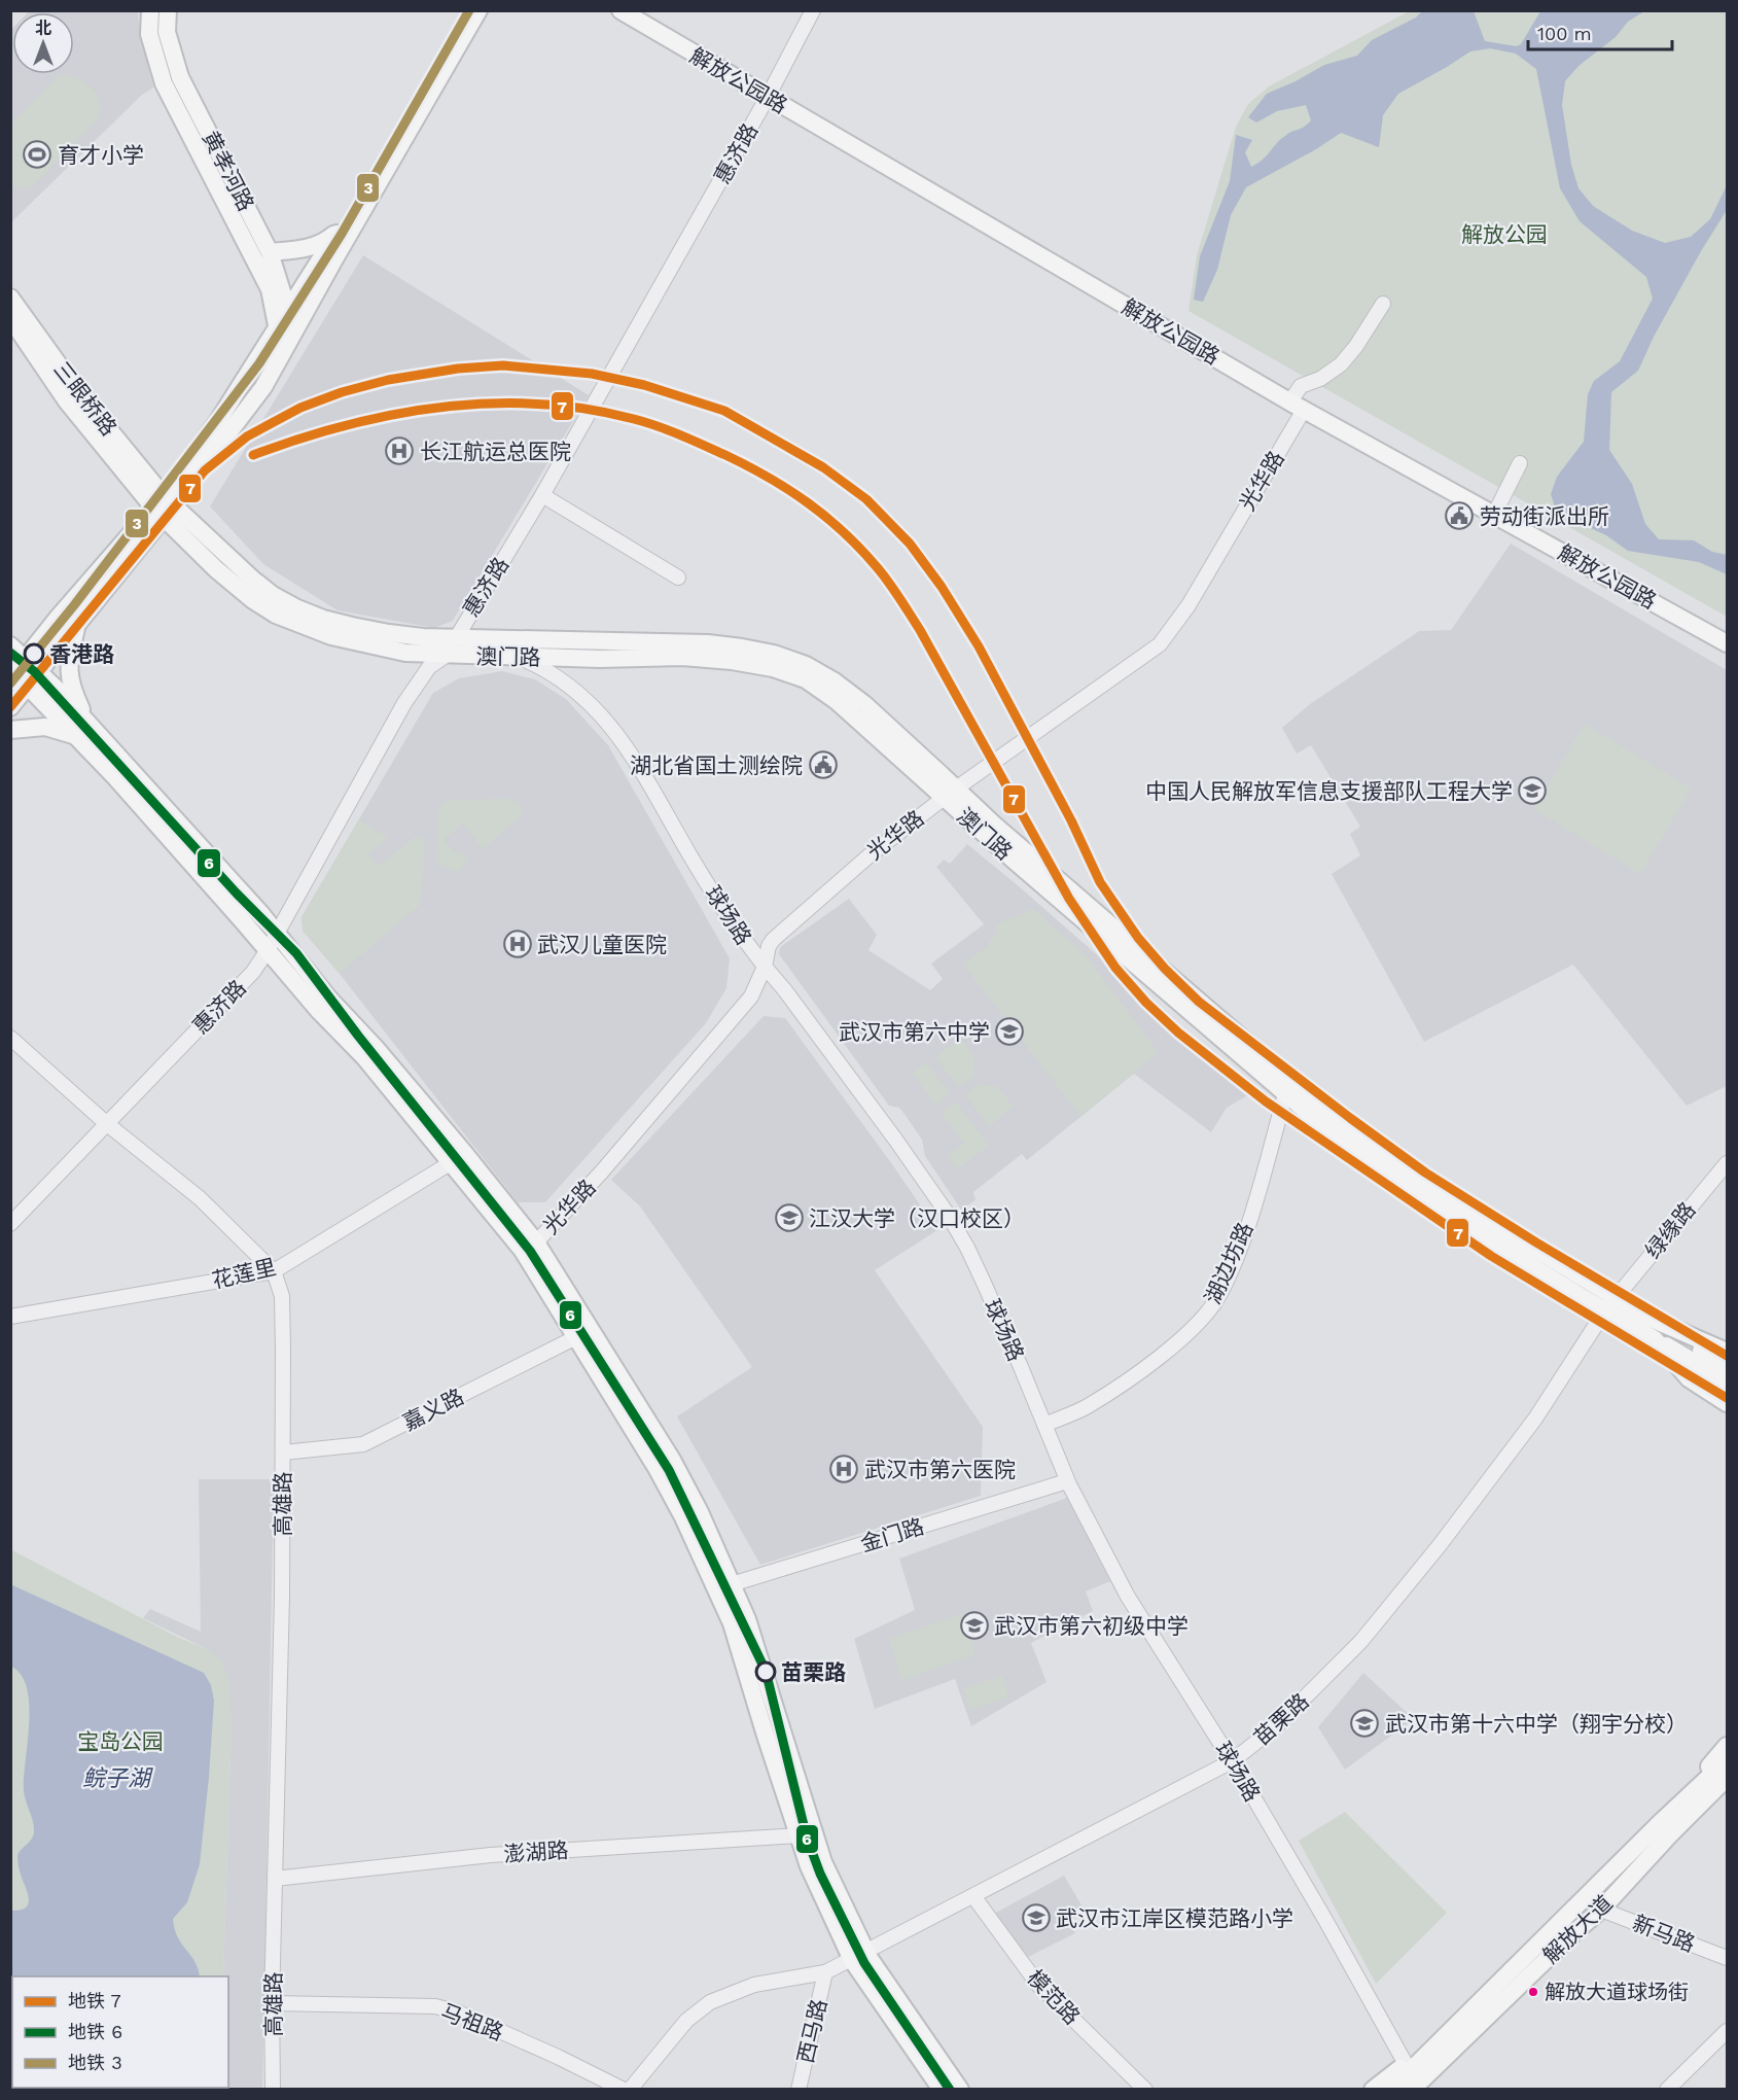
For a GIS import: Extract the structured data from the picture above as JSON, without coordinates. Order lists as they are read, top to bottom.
{
  "streets": {
    "main road": [
      "解放公园路",
      "黄孝河路",
      "三眼桥路",
      "澳门路",
      "解放大道"
    ],
    "street": [
      "惠济路",
      "光华路",
      "球场路",
      "绿缘路",
      "湖边坊路",
      "花莲里",
      "嘉义路",
      "高雄路",
      "金门路",
      "苗栗路",
      "澎湖路",
      "新马路",
      "模范路",
      "马祖路",
      "西马路"
    ]
  },
  "crossings": [
    ["解放公园路", "惠济路"],
    ["解放公园路", "光华路"],
    ["惠济路", "澳门路"],
    ["惠济路", "高雄路"],
    ["三眼桥路", "澳门路"],
    ["光华路", "澳门路"],
    ["光华路", "球场路"],
    ["澳门路", "球场路"],
    ["澳门路", "绿缘路"],
    ["澳门路", "湖边坊路"],
    ["澳门路", "苗栗路"],
    ["球场路", "湖边坊路"],
    ["球场路", "金门路"],
    ["球场路", "苗栗路"],
    ["球场路", "解放大道"],
    ["绿缘路", "苗栗路"],
    ["花莲里", "高雄路"],
    ["嘉义路", "高雄路"],
    ["高雄路", "澎湖路"],
    ["高雄路", "马祖路"],
    ["苗栗路", "模范路"],
    ["苗栗路", "西马路"],
    ["解放大道", "新马路"]
  ],
  "water": ["鲩子湖"],
  "parks": ["解放公园", "宝岛公园"],
  "places": {
    "sports": ["育才小学"],
    "hospital": ["长江航运总医院", "武汉儿童医院", "武汉市第六医院"],
    "public building": ["劳动街派出所", "湖北省国土测绘院"],
    "other": ["香港路", "苗栗路", "解放大道球场街"],
    "school or university": [
      "中国人民解放军信息支援部队工程大学",
      "武汉市第六中学",
      "江汉大学（汉口校区）",
      "武汉市第六初级中学",
      "武汉市第十六中学（翔宇分校）",
      "武汉市江岸区模范路小学"
    ]
  },
  "lines": ["metro line 3", "metro line 7", "metro line 6"],
  "legend": ["地铁 7", "地铁 6", "地铁 3"],
  "scale_bar": "100 m",
  "north": "top"
}
